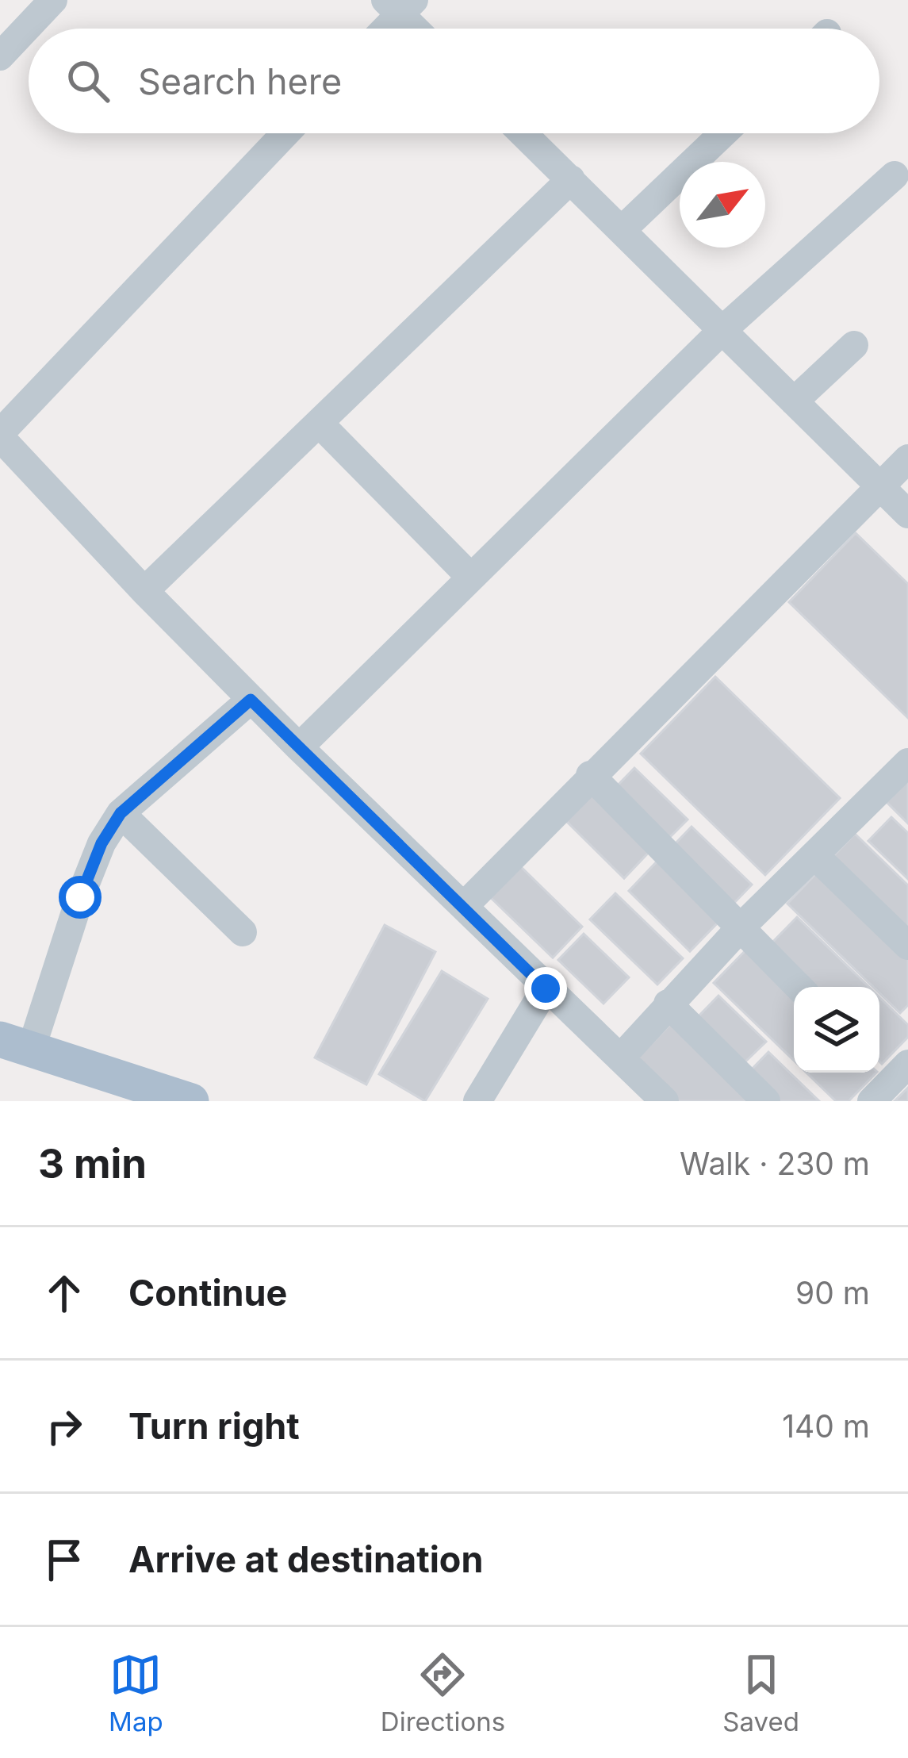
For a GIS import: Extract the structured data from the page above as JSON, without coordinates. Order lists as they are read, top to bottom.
{
  "north": "top right",
  "page": {
    "search": "Search here",
    "heading": ["3 min", "Walk · 230 m"],
    "list": [
      ["Continue", "90 m"],
      ["Turn right", "140 m"],
      "Arrive at destination"
    ],
    "nav": ["Map", "Directions", "Saved"]
  }
}
